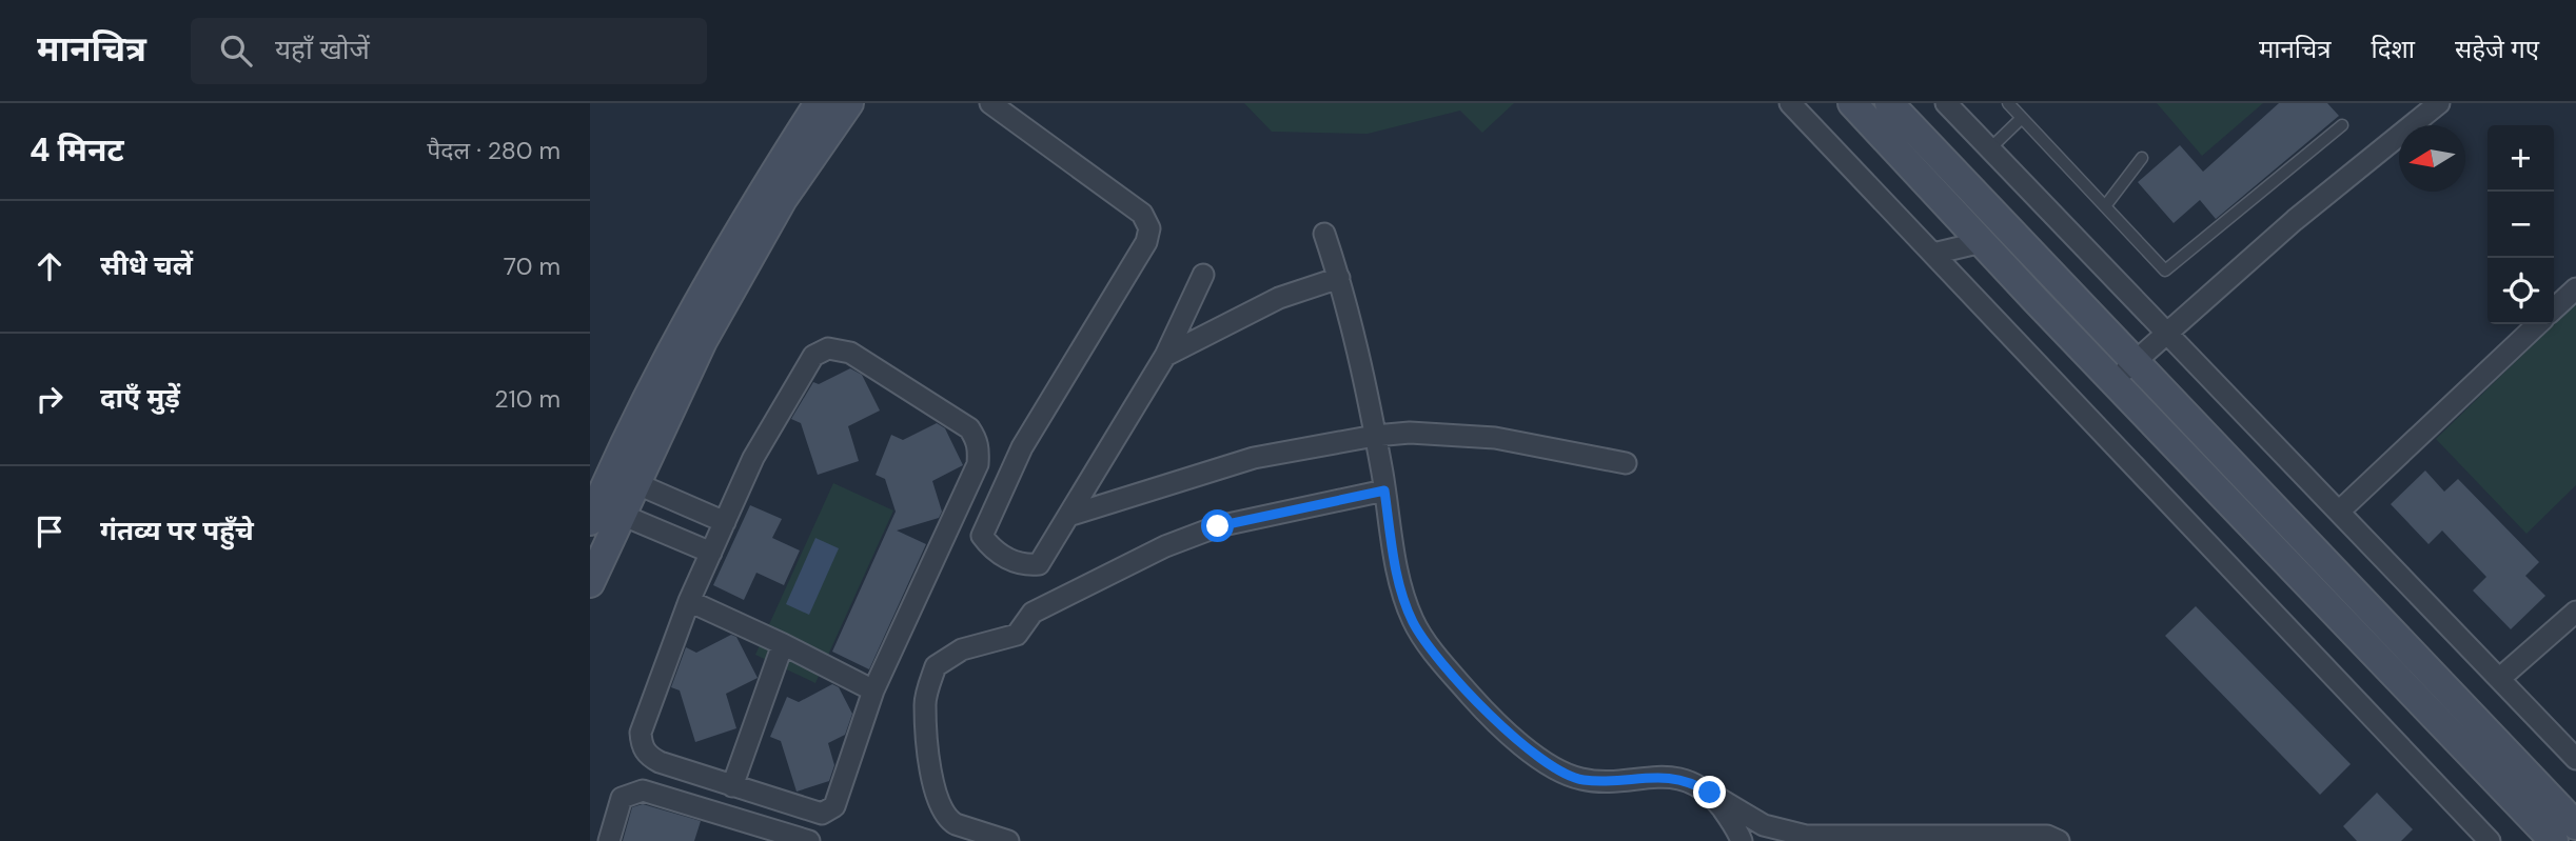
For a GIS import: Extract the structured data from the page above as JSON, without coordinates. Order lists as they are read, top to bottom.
{
  "north": "left",
  "page": {
    "header": "मानचित्र",
    "search": "यहाँ खोजें",
    "nav": ["मानचित्र", "दिशा", "सहेजे गए"],
    "heading": ["4 मिनट", "पैदल · 280 m"],
    "map_buttons": ["+", "−"],
    "list": [
      ["सीधे चलें", "70 m"],
      ["दाएँ मुड़ें", "210 m"],
      "गंतव्य पर पहुँचे"
    ]
  }
}
